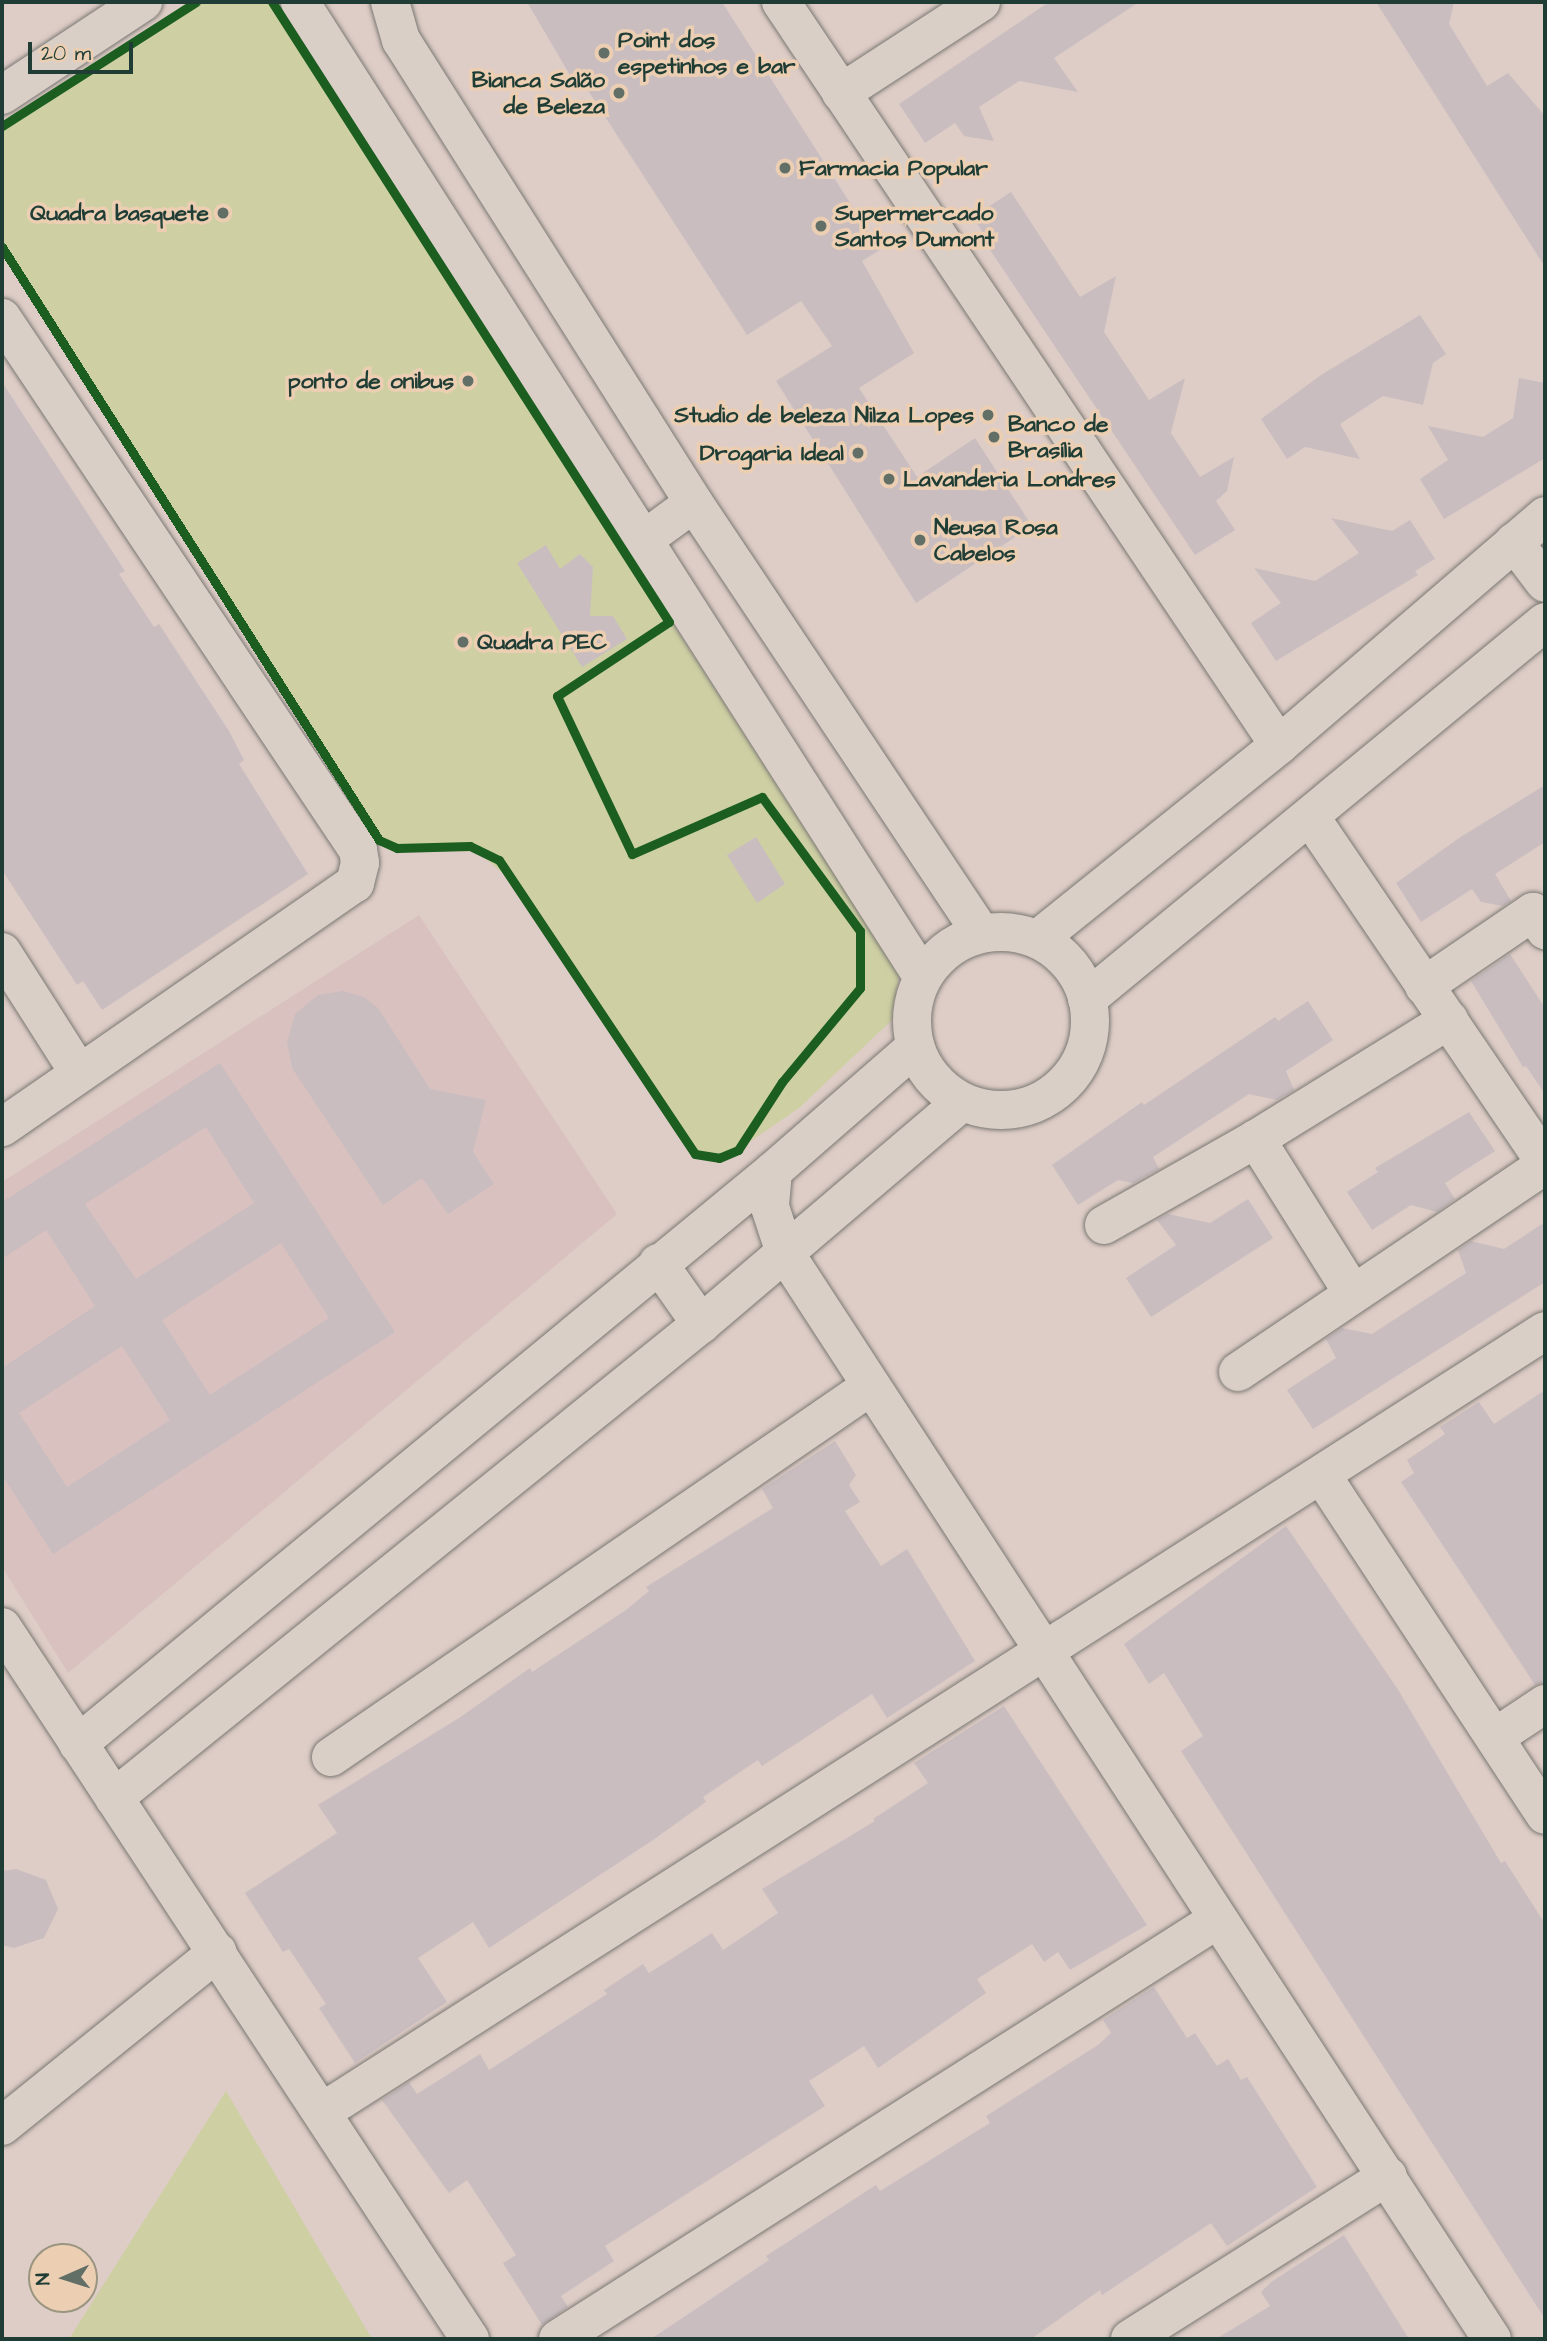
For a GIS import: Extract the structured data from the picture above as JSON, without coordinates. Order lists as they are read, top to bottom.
{
  "places": [
    "Point dos espetinhos e bar",
    "Bianca Salão de Beleza",
    "Farmacia Popular",
    "Quadra basquete",
    "Supermercado Santos Dumont",
    "ponto de onibus",
    "Studio de beleza Nilza Lopes",
    "Banco de Brasília",
    "Drogaria Ideal",
    "Lavanderia Londres",
    "Neusa Rosa Cabelos",
    "Quadra PEC"
  ],
  "scale_bar": "20 m",
  "north": "left"
}
